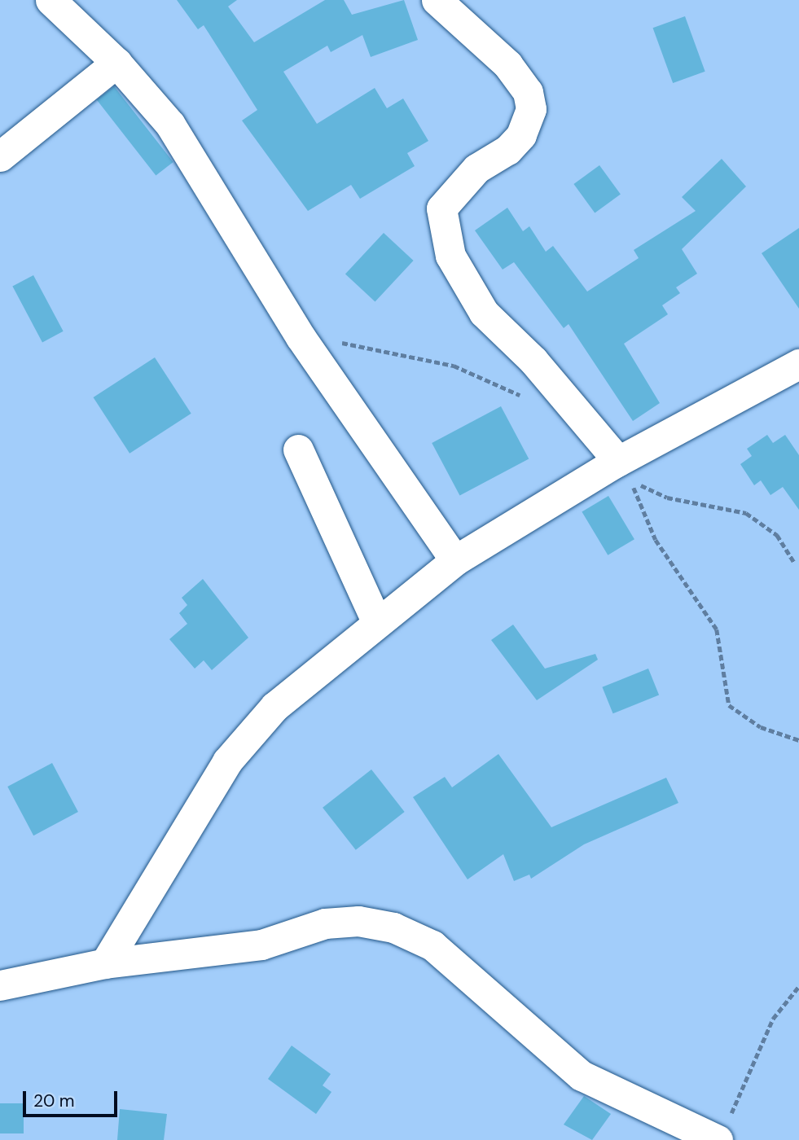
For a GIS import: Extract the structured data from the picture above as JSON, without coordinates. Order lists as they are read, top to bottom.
{
  "scale_bar": "20 m"
}
